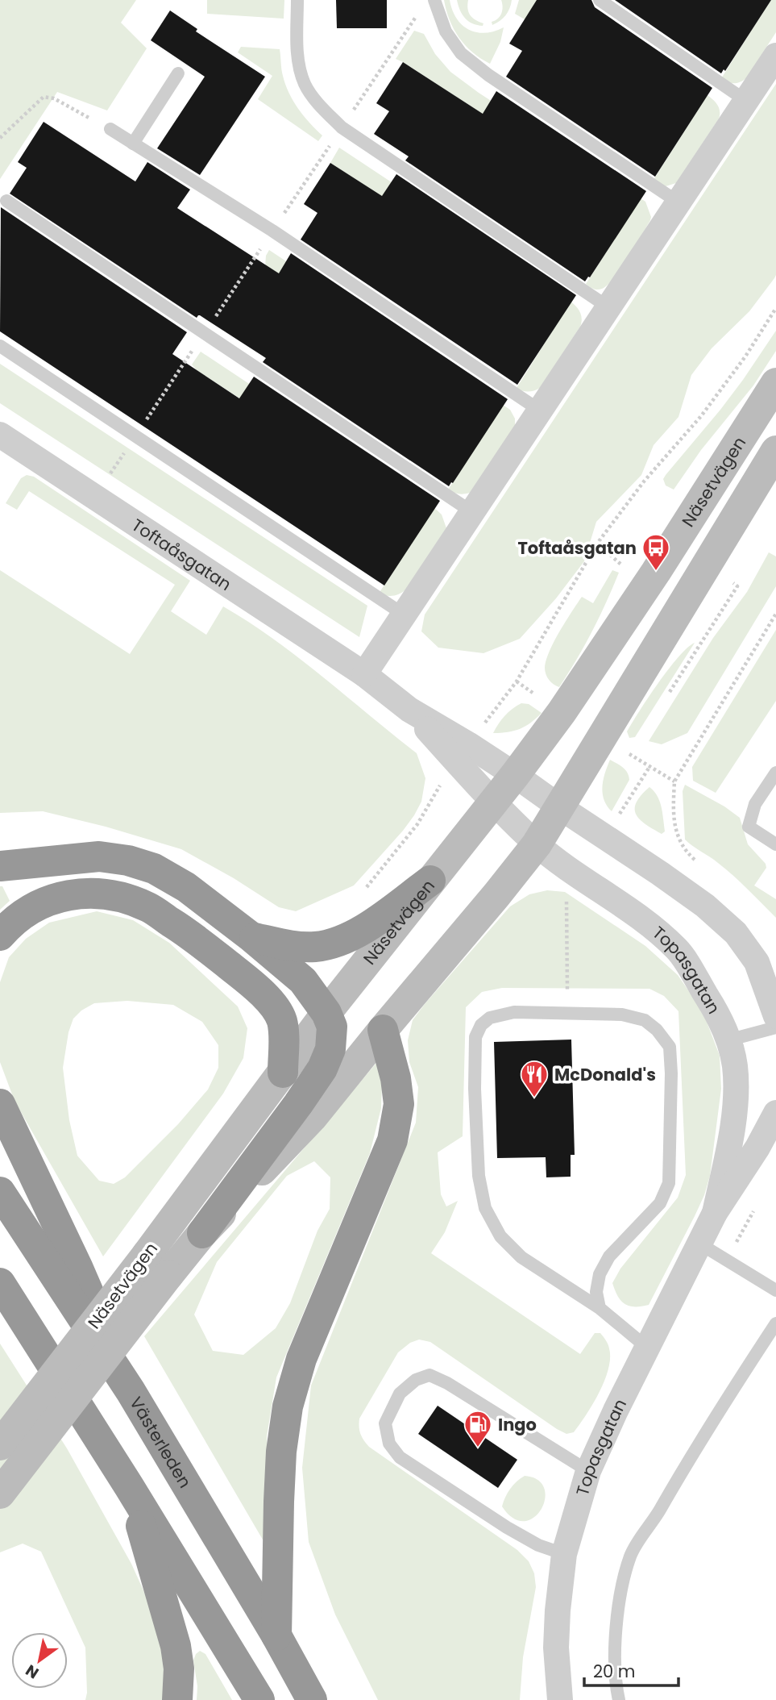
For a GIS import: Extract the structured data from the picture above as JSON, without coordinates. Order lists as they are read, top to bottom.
{
  "streets": {
    "highway": ["Västerleden"],
    "street": ["Näsetvägen", "Toftaåsgatan", "Topasgatan"]
  },
  "crossings": [
    ["Näsetvägen", "Toftaåsgatan"],
    ["Näsetvägen", "Topasgatan"],
    ["Toftaåsgatan", "Topasgatan"]
  ],
  "places": {
    "bus stop": ["Toftaåsgatan"],
    "restaurant": ["McDonald's"],
    "fuel station": ["Ingo"]
  },
  "scale_bar": "20 m",
  "north": "bottom left"
}
